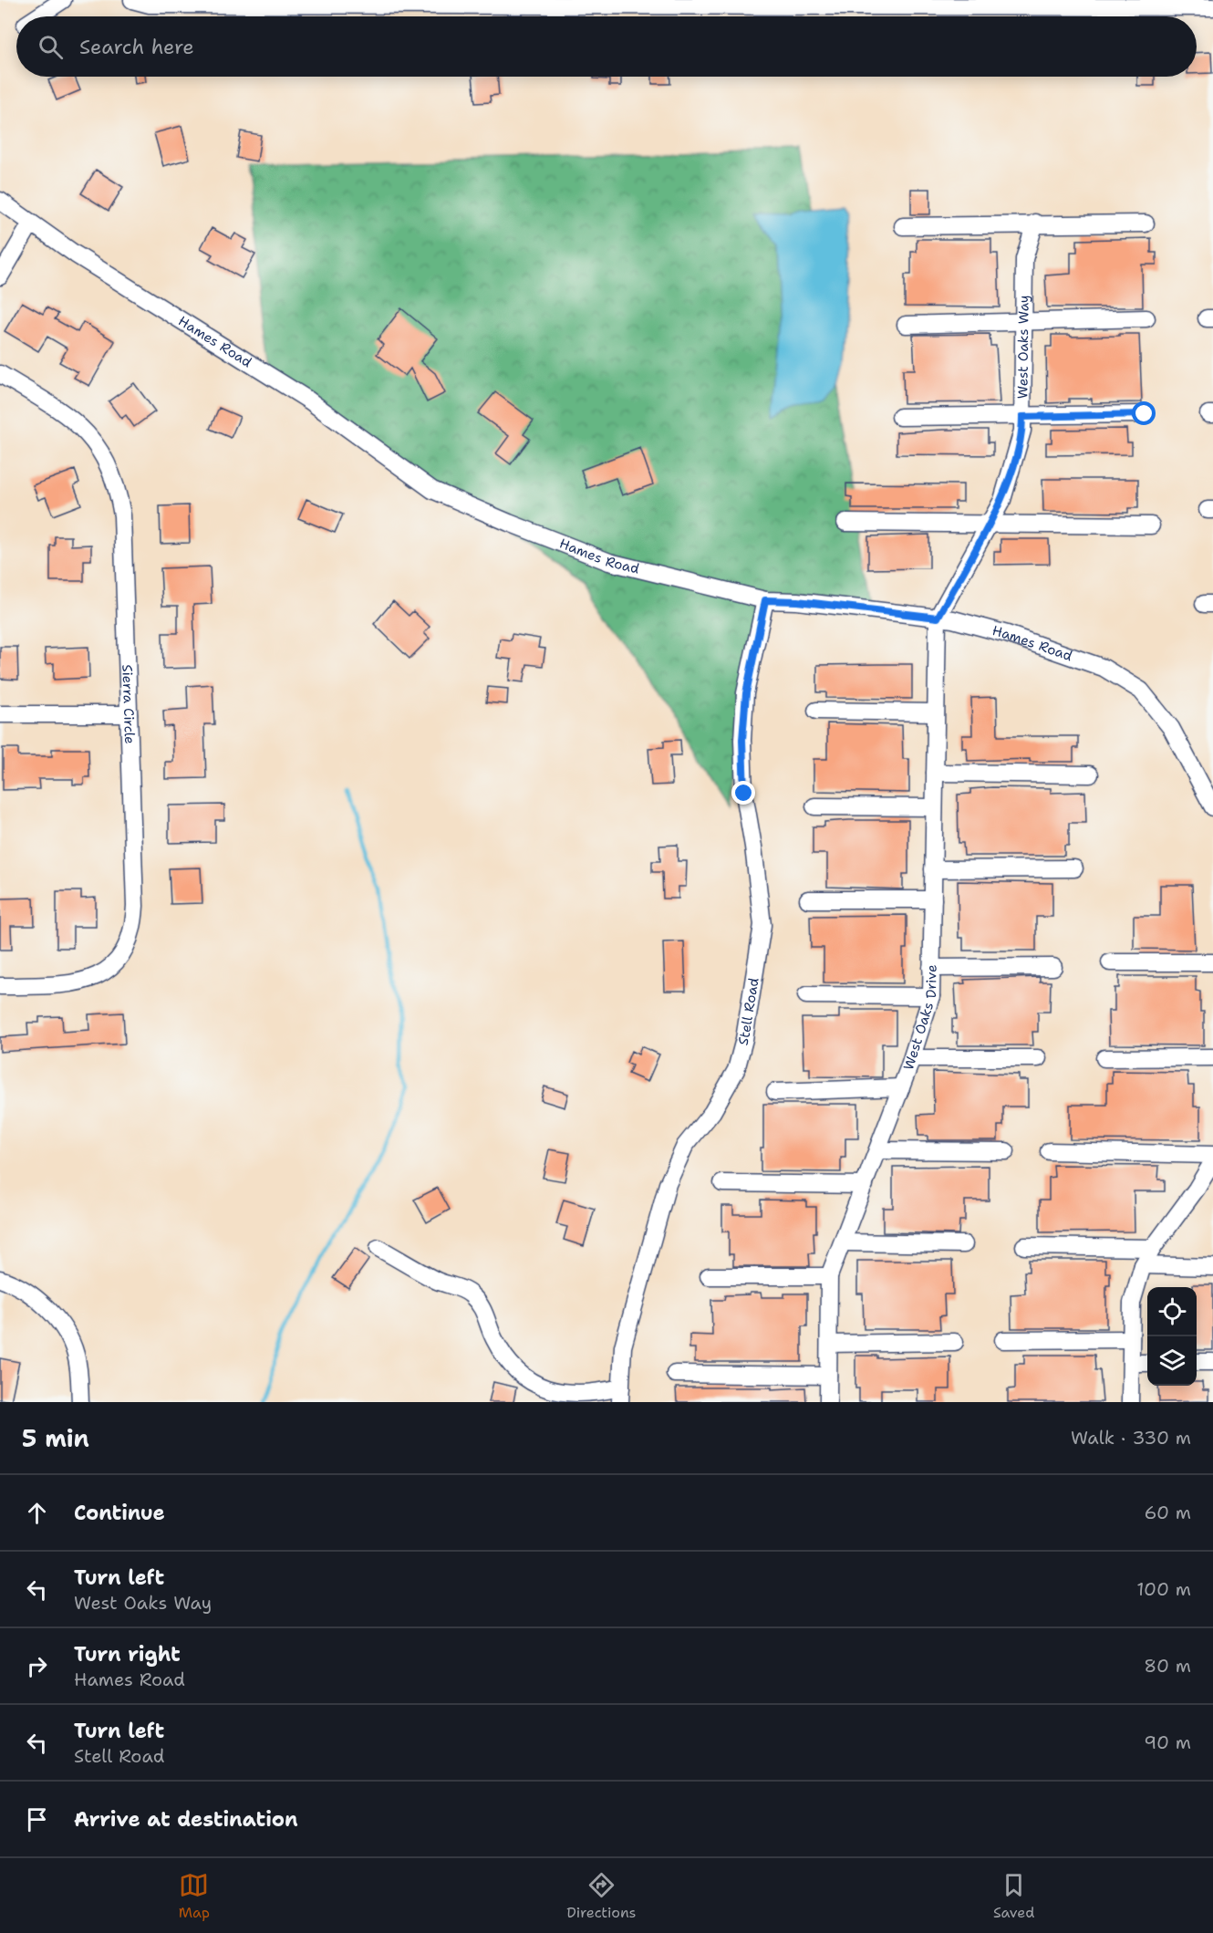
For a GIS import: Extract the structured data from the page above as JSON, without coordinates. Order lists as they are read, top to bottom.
{
  "streets": {
    "street": [
      "Hames Road",
      "West Oaks Way",
      "Sierra Circle",
      "Stell Road",
      "West Oaks Drive"
    ]
  },
  "crossings": [
    ["Hames Road", "West Oaks Way"],
    ["Hames Road", "Stell Road"],
    ["Hames Road", "West Oaks Drive"],
    ["West Oaks Way", "West Oaks Drive"]
  ],
  "page": {
    "search": "Search here",
    "heading": ["5 min", "Walk · 330 m"],
    "list": [
      ["Continue", "60 m"],
      ["Turn left", "West Oaks Way", "100 m"],
      ["Turn right", "Hames Road", "80 m"],
      ["Turn left", "Stell Road", "90 m"],
      "Arrive at destination"
    ],
    "nav": ["Map", "Directions", "Saved"]
  }
}
